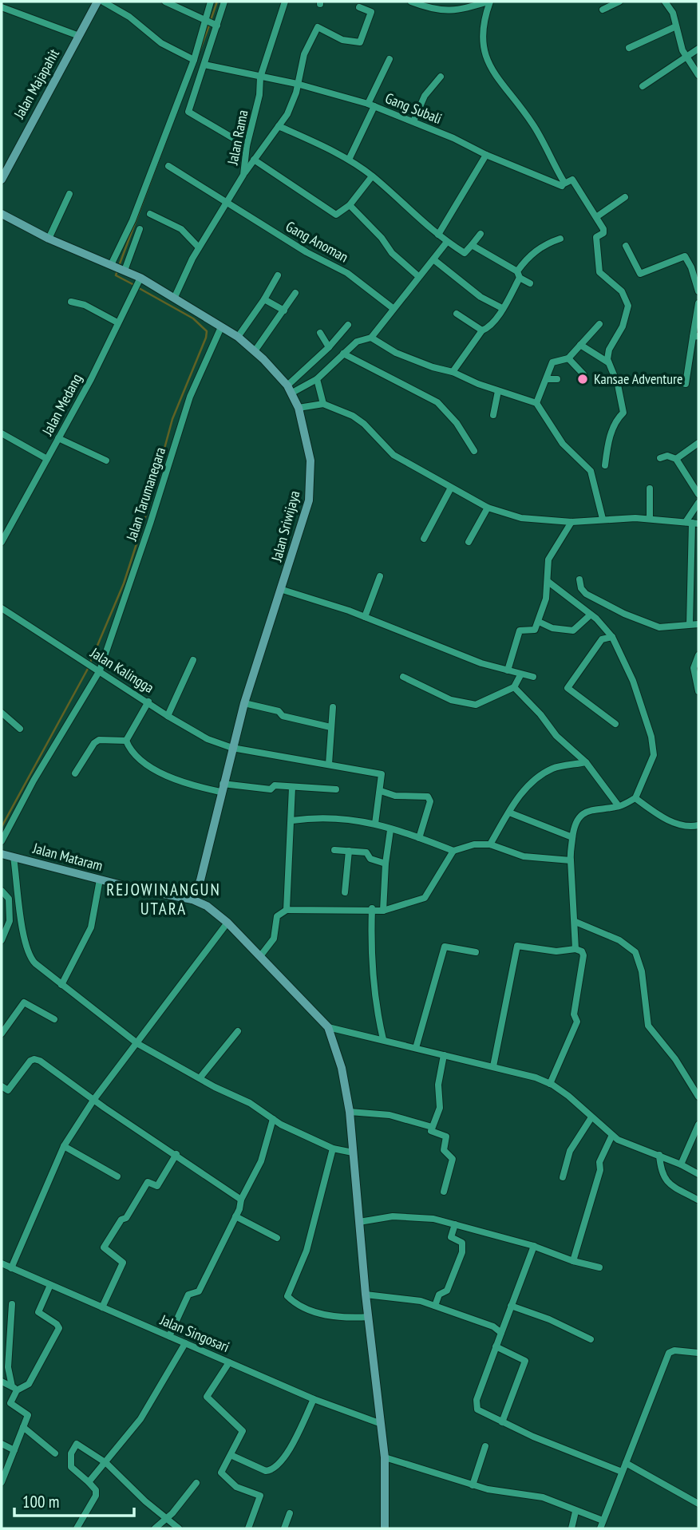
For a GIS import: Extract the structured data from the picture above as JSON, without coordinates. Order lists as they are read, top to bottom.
{
  "streets": {
    "street": [
      "Jalan Majapahit",
      "Gang Subali",
      "Jalan Rama",
      "Gang Anoman",
      "Jalan Medang",
      "Jalan Tarumanegara",
      "Jalan Sriwijaya",
      "Jalan Kalingga",
      "Jalan Mataram",
      "Jalan Singosari"
    ]
  },
  "crossings": [
    ["Gang Subali", "Jalan Rama"],
    ["Jalan Rama", "Gang Anoman"],
    ["Jalan Rama", "Jalan Sriwijaya"],
    ["Jalan Medang", "Jalan Sriwijaya"],
    ["Jalan Tarumanegara", "Jalan Sriwijaya"],
    ["Jalan Tarumanegara", "Jalan Kalingga"],
    ["Jalan Sriwijaya", "Jalan Kalingga"],
    ["Jalan Sriwijaya", "Jalan Mataram"]
  ],
  "districts": ["REJOWINANGUN UTARA"],
  "places": ["Kansae Adventure"],
  "scale_bar": "100 m"
}
